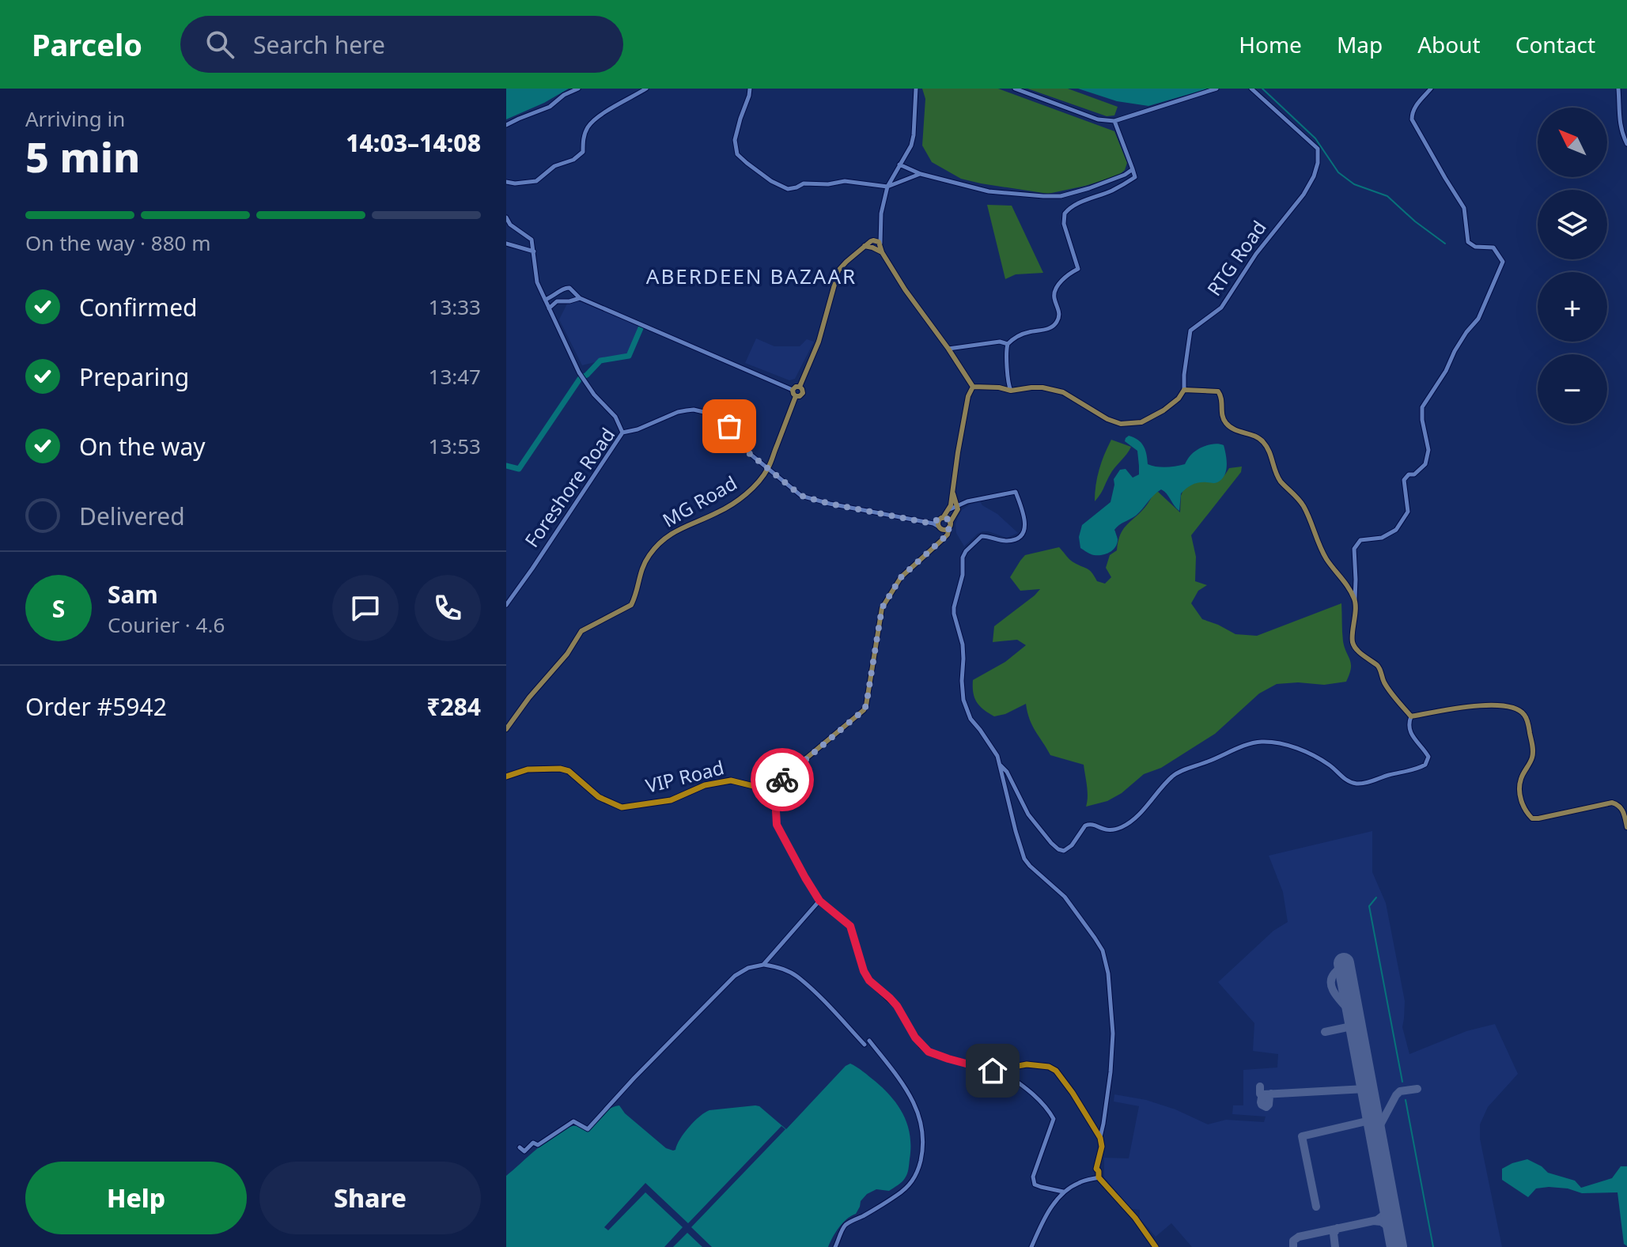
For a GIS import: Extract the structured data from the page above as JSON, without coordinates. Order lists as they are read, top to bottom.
{
  "streets": {
    "highway": ["VIP Road"],
    "main road": ["MG Road"],
    "street": ["RTG Road", "Foreshore Road"]
  },
  "crossings": [
    ["Foreshore Road", "MG Road"]
  ],
  "districts": ["ABERDEEN BAZAAR"],
  "north": "top left",
  "page": {
    "header": "Parcelo",
    "search": "Search here",
    "nav": [
      "Home",
      "Map",
      "About",
      "Contact"
    ],
    "heading": ["5 min", "Arriving in", "14:03–14:08"],
    "panel": [
      "Sam",
      "Courier · 4.6",
      "Order #5942",
      "₹284"
    ],
    "map_buttons": ["+", "−"],
    "bar": "On the way · 880 m",
    "list": [
      ["Confirmed", "13:33"],
      ["Preparing", "13:47"],
      ["On the way", "13:53"],
      "Delivered"
    ],
    "round": "S",
    "buttons": ["Help", "Share"]
  }
}
